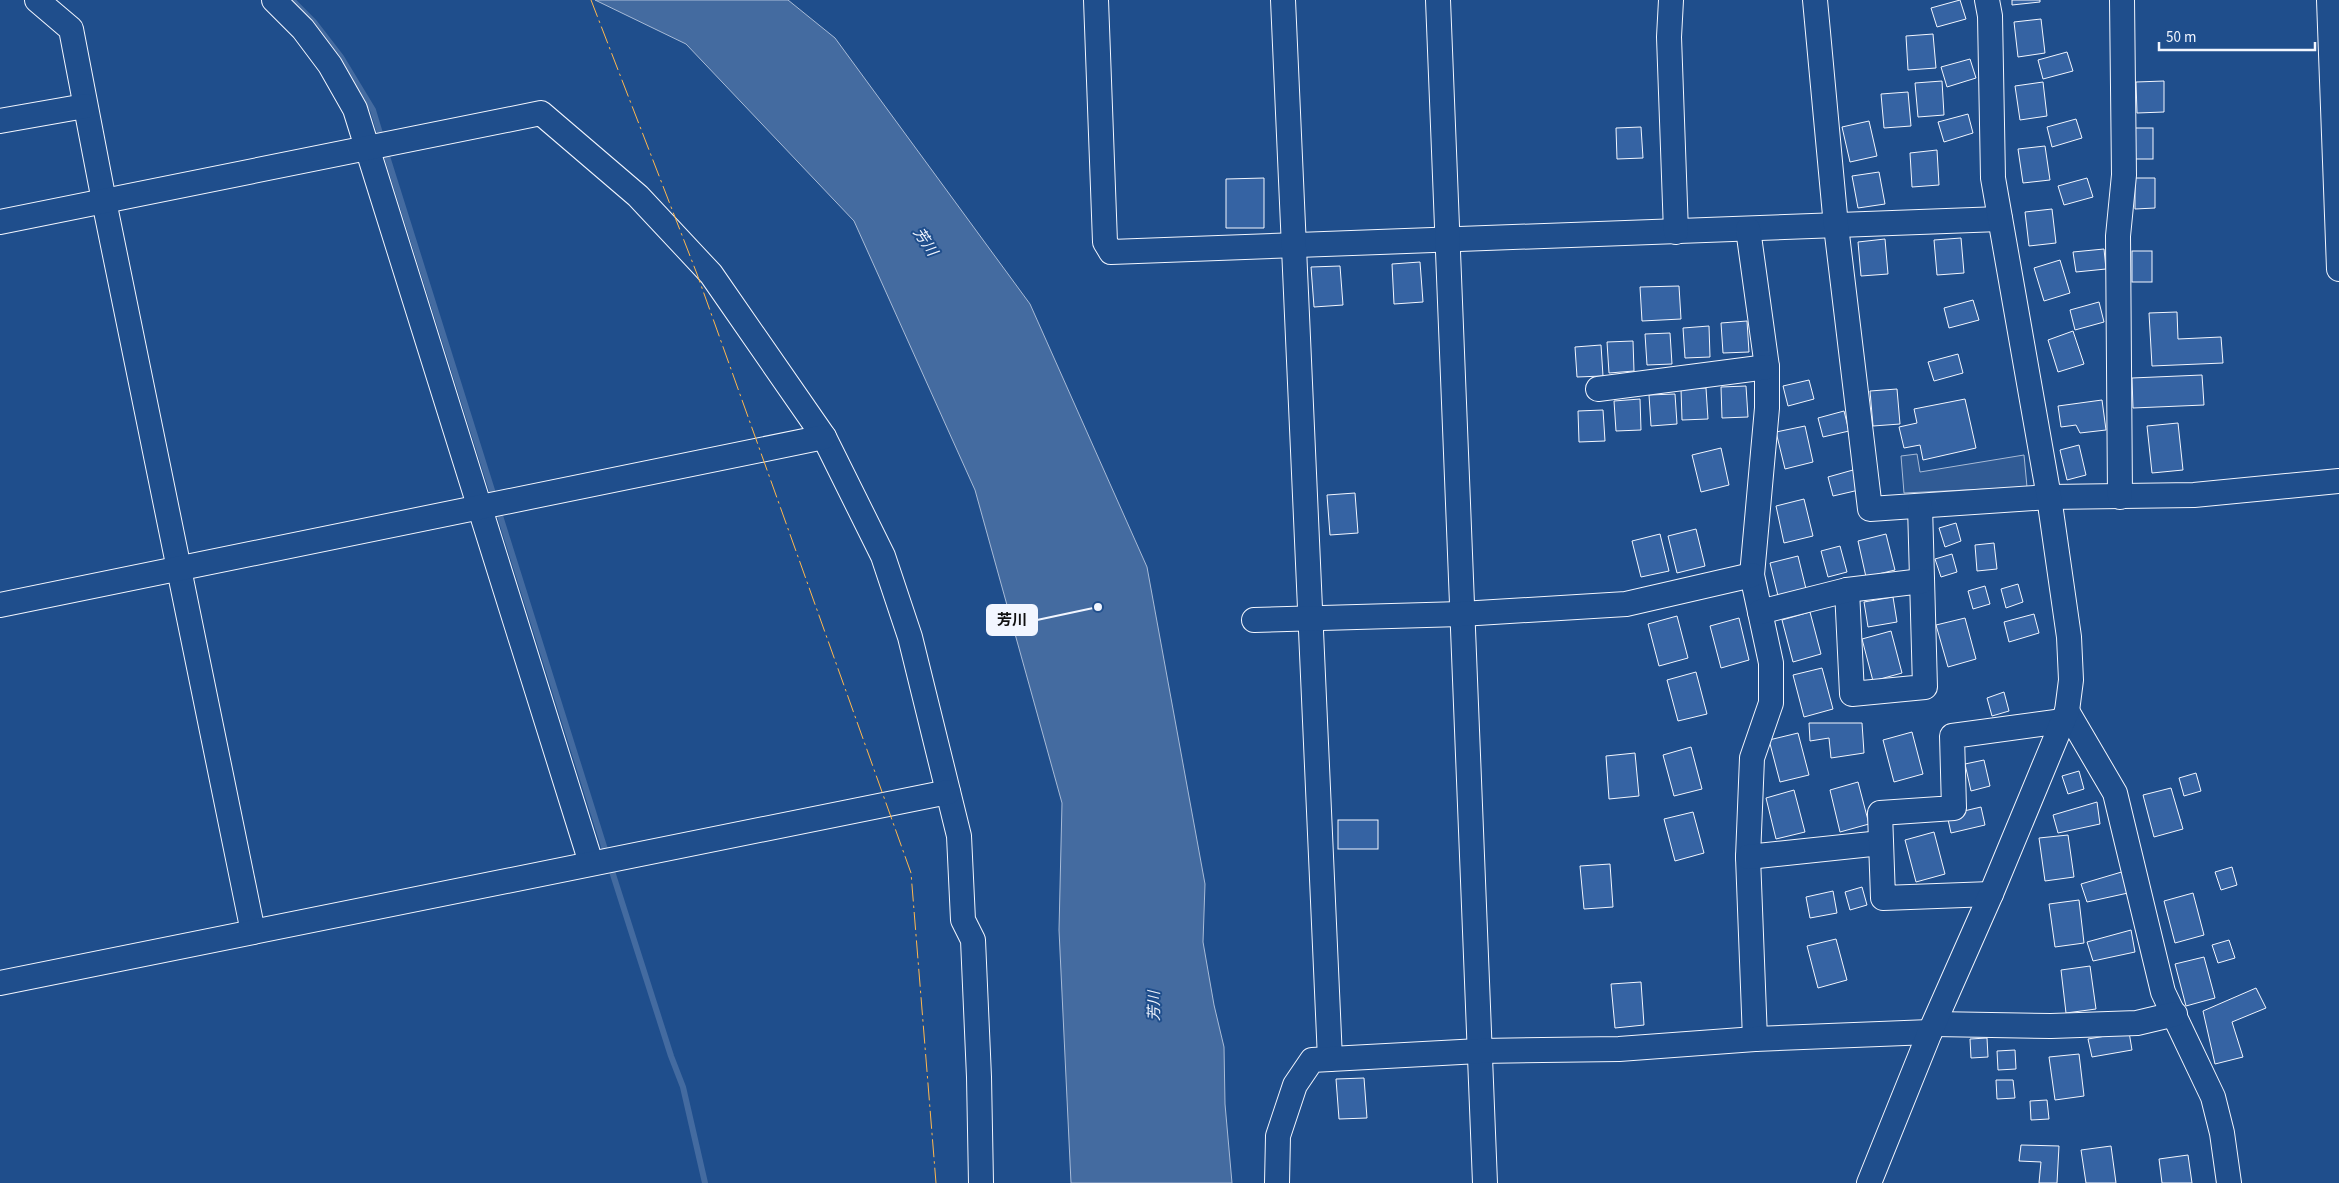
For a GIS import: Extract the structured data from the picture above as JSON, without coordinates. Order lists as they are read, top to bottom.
{
  "water": ["芳川"],
  "places": ["芳川"],
  "scale_bar": "50 m"
}
